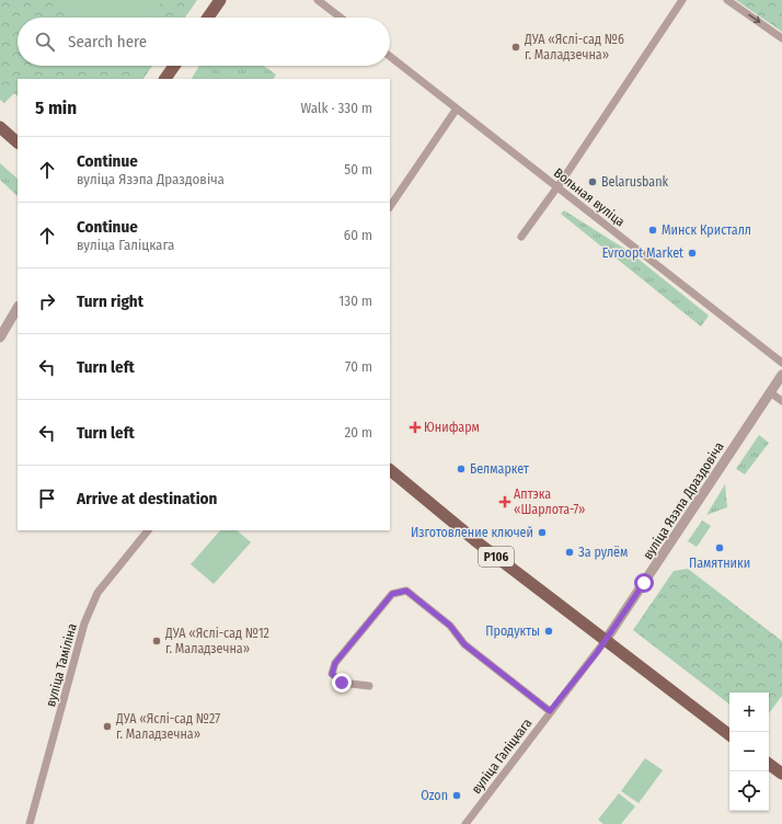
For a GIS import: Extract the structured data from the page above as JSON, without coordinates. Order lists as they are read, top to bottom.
{
  "streets": {
    "main road": ["Р106"],
    "street": [
      "Вольная вуліца",
      "вуліца Язэпа Драздовіча",
      "вуліца Таміліна",
      "вуліца Галіцкага"
    ]
  },
  "crossings": [
    ["вуліца Язэпа Драздовіча", "Р106"],
    ["вуліца Язэпа Драздовіча", "вуліца Галіцкага"],
    ["Р106", "вуліца Галіцкага"]
  ],
  "places": {
    "other": [
      "ДУА «Яслі-сад №6 г. Маладзечна»",
      "Belarusbank",
      "Минск Кристалл",
      "Evroopt Market",
      "Белмаркет",
      "Изготовление ключей",
      "Памятники",
      "За рулём",
      "Продукты",
      "ДУА «Яслі-сад №12 г. Маладзечна»",
      "ДУА «Яслі-сад №27 г. Маладзечна»",
      "Ozon"
    ],
    "health": ["Юнифарм", "Аптэка «Шарлота-7»"]
  },
  "page": {
    "search": "Search here",
    "heading": ["5 min", "Walk · 330 m"],
    "list": [
      ["Continue", "вуліца Язэпа Драздовіча", "50 m"],
      ["Continue", "вуліца Галіцкага", "60 m"],
      ["Turn right", "130 m"],
      ["Turn left", "70 m"],
      ["Turn left", "20 m"],
      "Arrive at destination"
    ],
    "map_buttons": ["+", "−"]
  }
}
